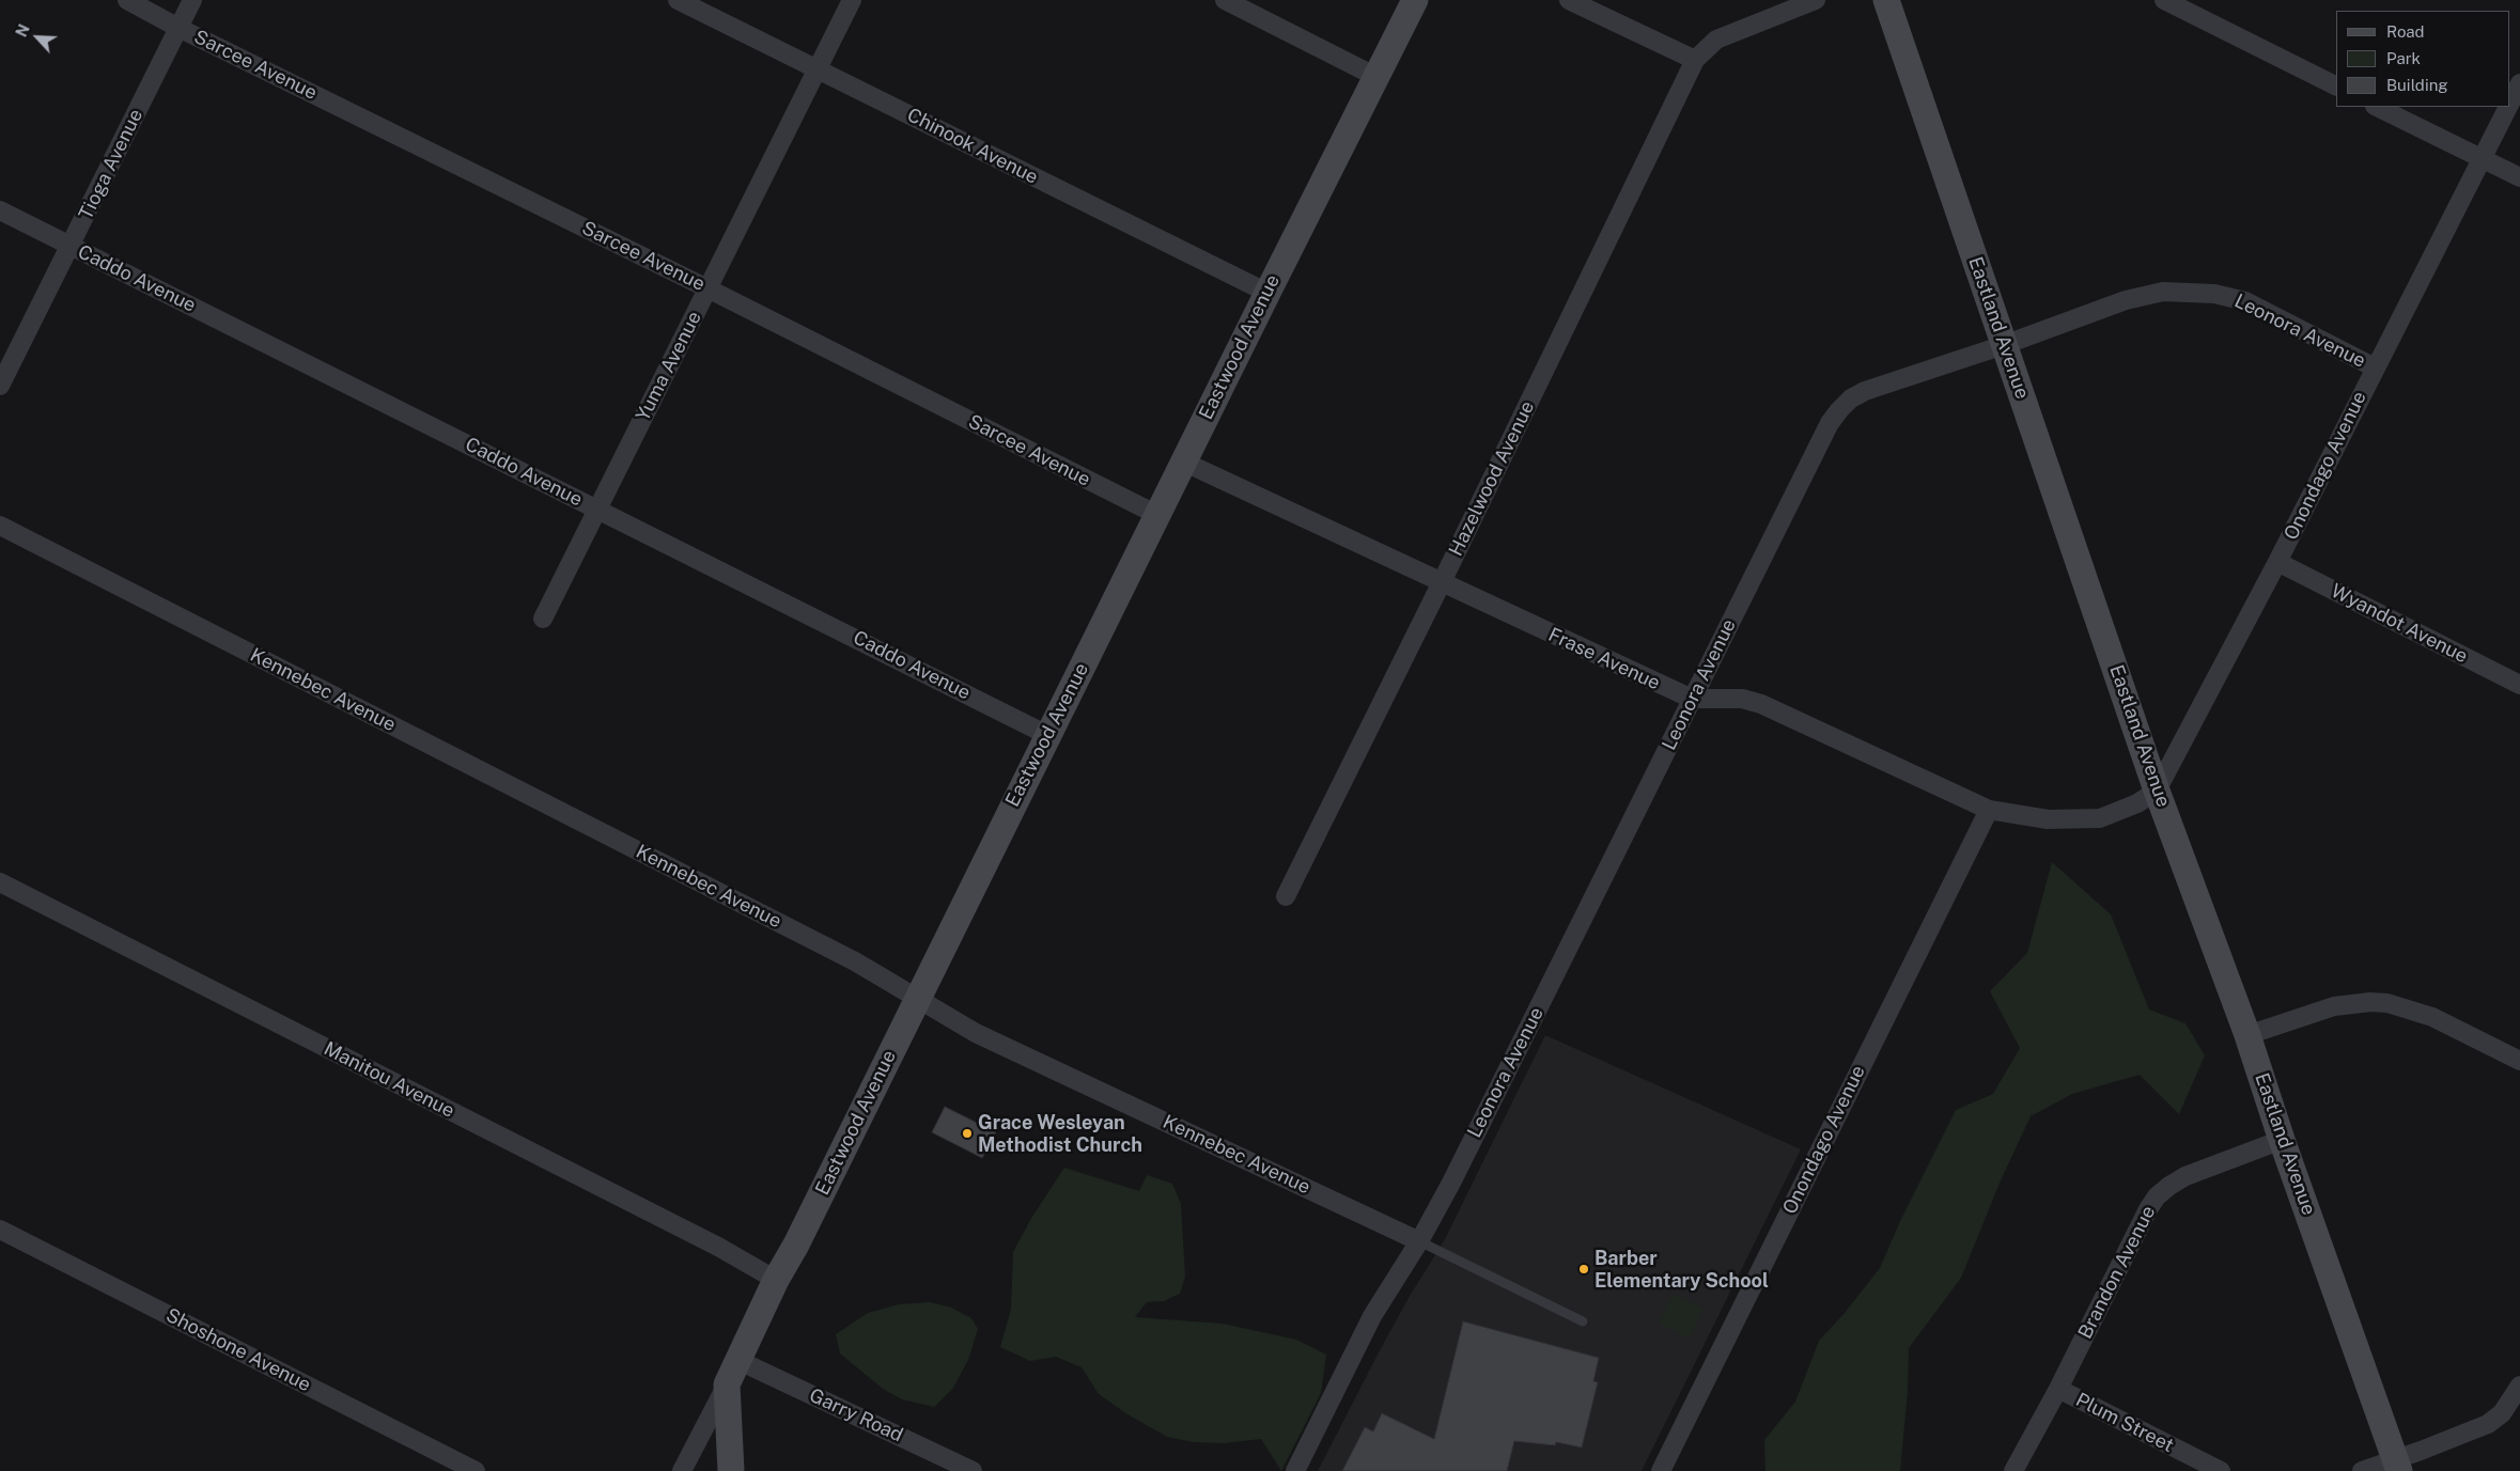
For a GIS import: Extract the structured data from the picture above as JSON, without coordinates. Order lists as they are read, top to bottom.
{
  "streets": {
    "street": [
      "Sarcee Avenue",
      "Chinook Avenue",
      "Tioga Avenue",
      "Caddo Avenue",
      "Eastland Avenue",
      "Leonora Avenue",
      "Eastwood Avenue",
      "Yuma Avenue",
      "Onondago Avenue",
      "Hazelwood Avenue",
      "Wyandot Avenue",
      "Frase Avenue",
      "Kennebec Avenue",
      "Manitou Avenue",
      "Brandon Avenue",
      "Shoshone Avenue",
      "Garry Road",
      "Plum Street"
    ]
  },
  "crossings": [
    ["Sarcee Avenue", "Tioga Avenue"],
    ["Sarcee Avenue", "Eastwood Avenue"],
    ["Sarcee Avenue", "Yuma Avenue"],
    ["Chinook Avenue", "Eastwood Avenue"],
    ["Chinook Avenue", "Yuma Avenue"],
    ["Tioga Avenue", "Caddo Avenue"],
    ["Caddo Avenue", "Eastwood Avenue"],
    ["Caddo Avenue", "Yuma Avenue"],
    ["Eastland Avenue", "Leonora Avenue"],
    ["Eastland Avenue", "Onondago Avenue"],
    ["Eastland Avenue", "Frase Avenue"],
    ["Eastland Avenue", "Brandon Avenue"],
    ["Leonora Avenue", "Onondago Avenue"],
    ["Leonora Avenue", "Frase Avenue"],
    ["Leonora Avenue", "Kennebec Avenue"],
    ["Eastwood Avenue", "Frase Avenue"],
    ["Eastwood Avenue", "Kennebec Avenue"],
    ["Eastwood Avenue", "Manitou Avenue"],
    ["Eastwood Avenue", "Garry Road"],
    ["Onondago Avenue", "Wyandot Avenue"],
    ["Onondago Avenue", "Frase Avenue"],
    ["Hazelwood Avenue", "Frase Avenue"],
    ["Brandon Avenue", "Plum Street"]
  ],
  "places": ["Grace Wesleyan Methodist Church", "Barber Elementary School"],
  "legend": ["Road", "Park", "Building"],
  "north": "top left"
}
